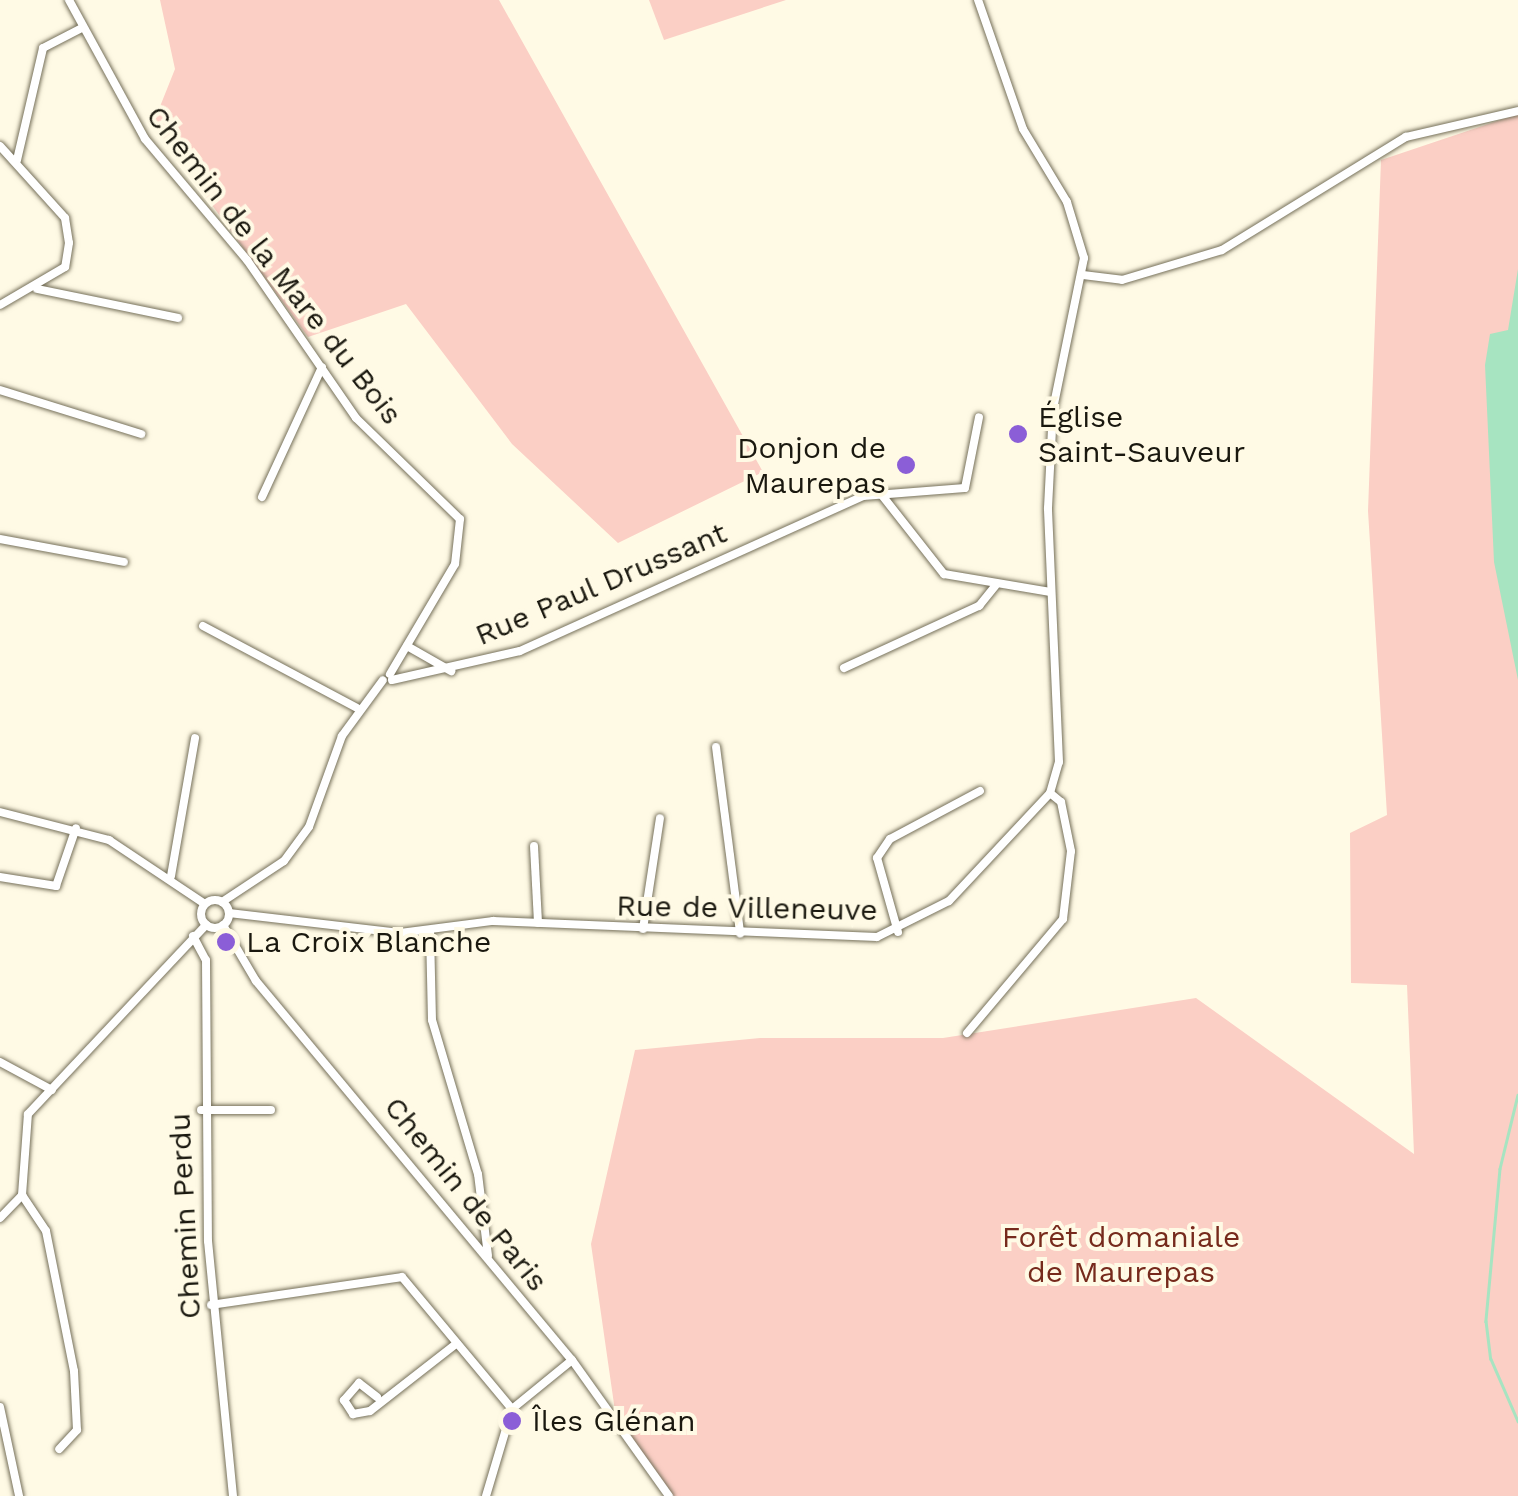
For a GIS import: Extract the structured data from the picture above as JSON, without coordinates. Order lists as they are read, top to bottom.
{
  "streets": {
    "street": [
      "Chemin de la Mare du Bois",
      "Rue Paul Drussant",
      "Rue de Villeneuve",
      "Chemin de Paris",
      "Chemin Perdu"
    ]
  },
  "parks": ["Forêt domaniale de Maurepas"],
  "places": [
    "Église Saint-Sauveur",
    "Donjon de Maurepas",
    "La Croix Blanche",
    "Îles Glénan"
  ]
}
